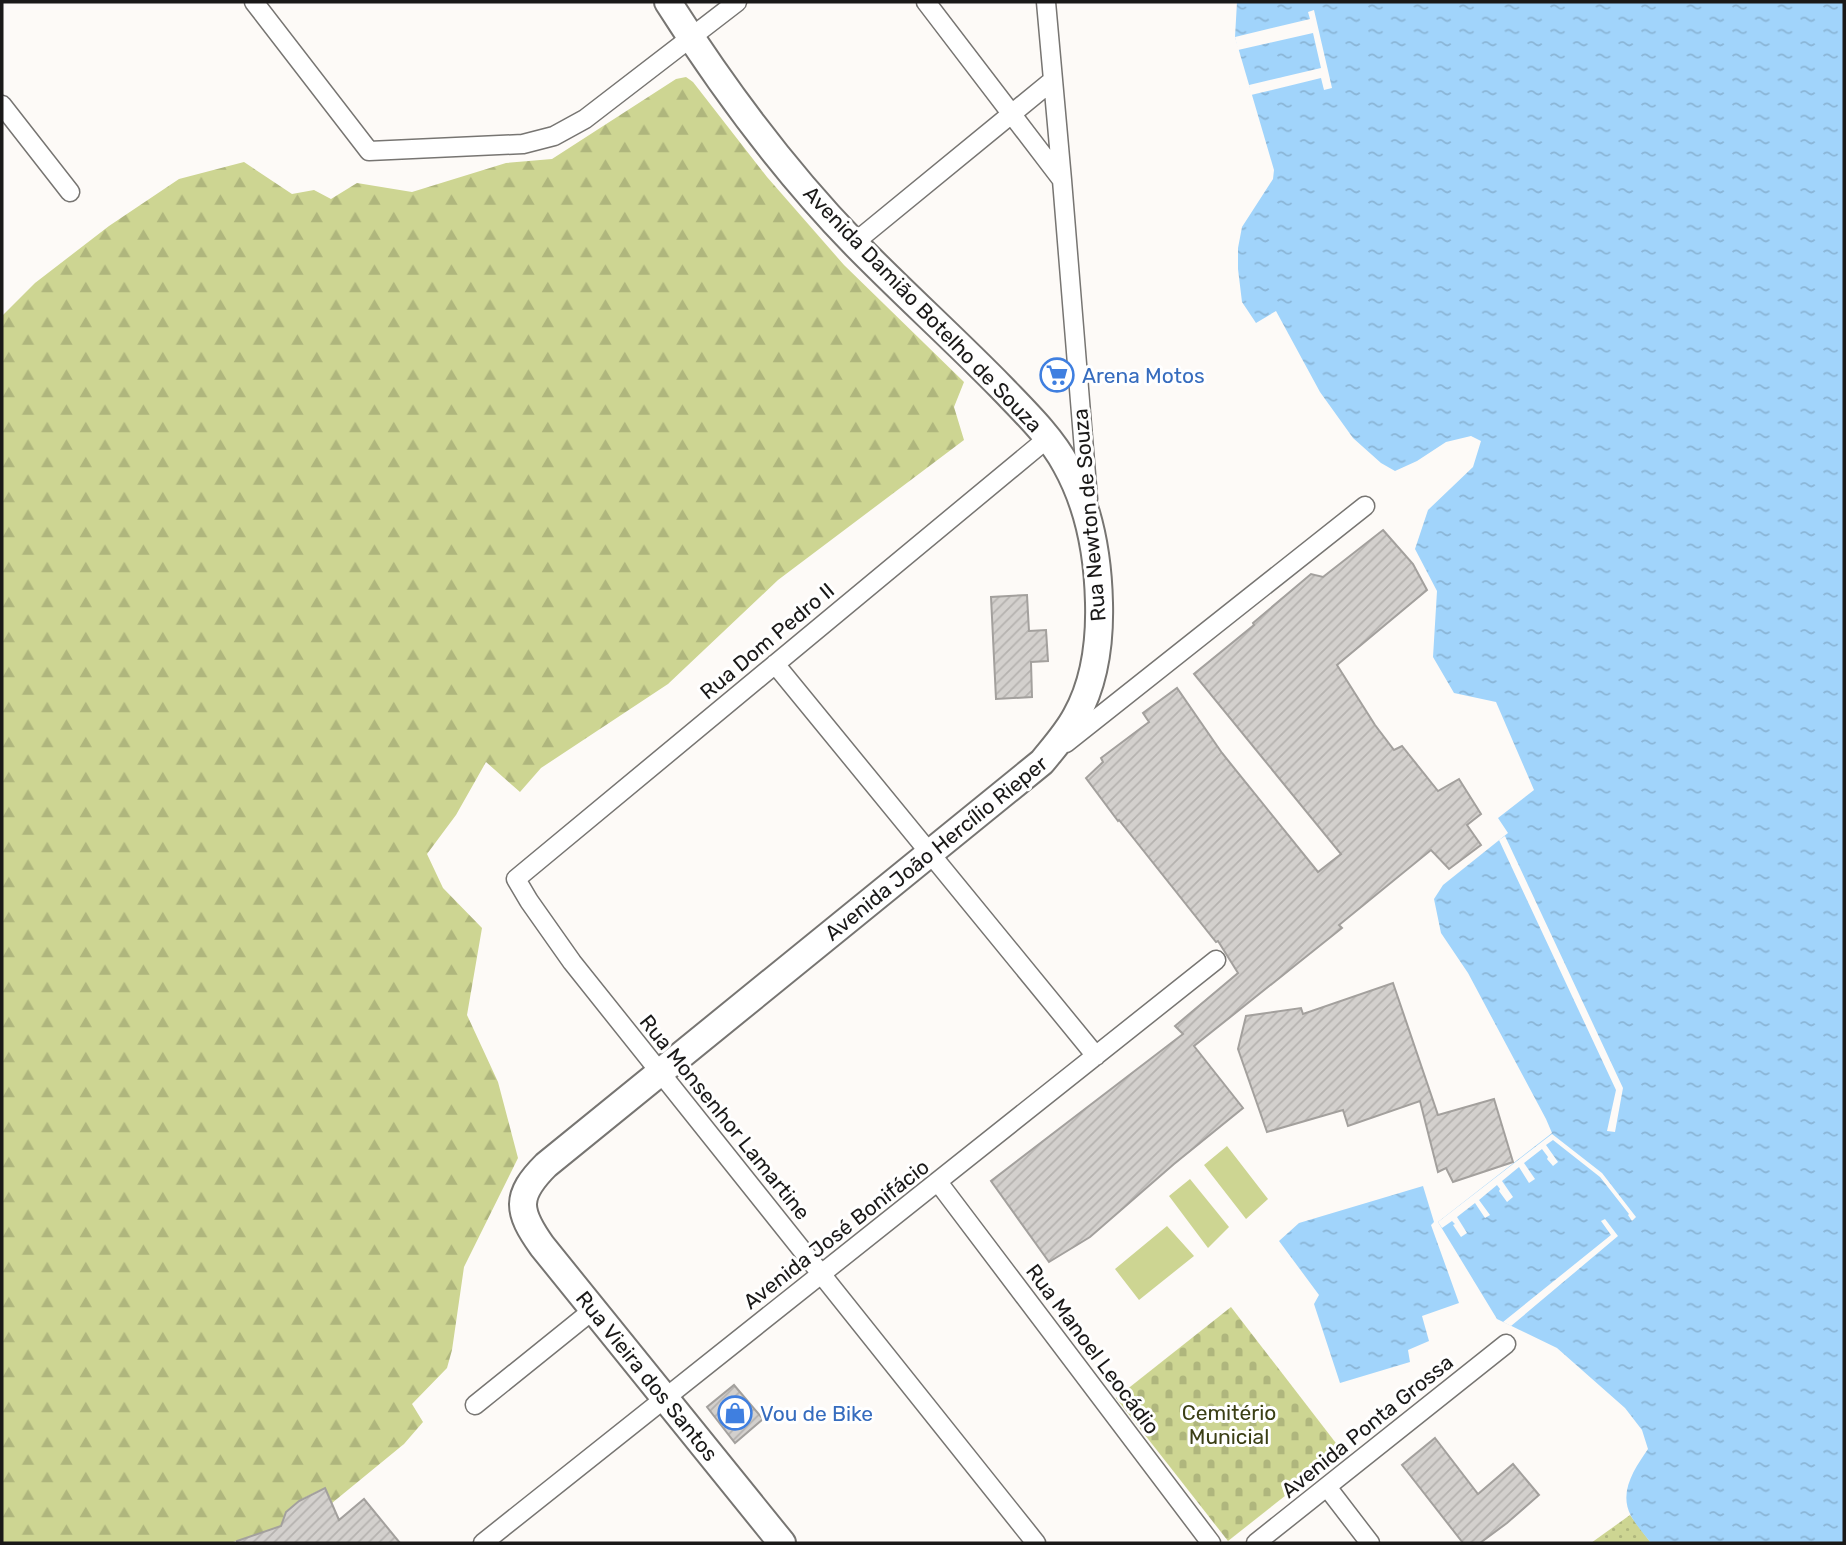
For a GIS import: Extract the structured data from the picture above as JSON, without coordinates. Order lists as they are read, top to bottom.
{
  "streets": {
    "main road": [
      "Avenida Damião Botelho de Souza",
      "Rua Newton de Souza",
      "Avenida João Hercílio Rieper",
      "Rua Vieira dos Santos"
    ],
    "street": [
      "Rua Dom Pedro II",
      "Rua Monsenhor Lamartine",
      "Avenida José Bonifácio",
      "Rua Manoel Leocádio",
      "Avenida Ponta Grossa"
    ]
  },
  "crossings": [
    ["Avenida Damião Botelho de Souza", "Rua Newton de Souza"],
    ["Avenida Damião Botelho de Souza", "Rua Dom Pedro II"],
    ["Rua Newton de Souza", "Avenida João Hercílio Rieper"],
    ["Rua Dom Pedro II", "Rua Monsenhor Lamartine"],
    ["Avenida João Hercílio Rieper", "Rua Monsenhor Lamartine"],
    ["Avenida João Hercílio Rieper", "Rua Vieira dos Santos"],
    ["Rua Monsenhor Lamartine", "Avenida José Bonifácio"],
    ["Avenida José Bonifácio", "Rua Manoel Leocádio"],
    ["Avenida José Bonifácio", "Rua Vieira dos Santos"]
  ],
  "parks": ["Cemitério Municial"],
  "places": {
    "supermarket": ["Arena Motos"],
    "shop": ["Vou de Bike"]
  }
}
